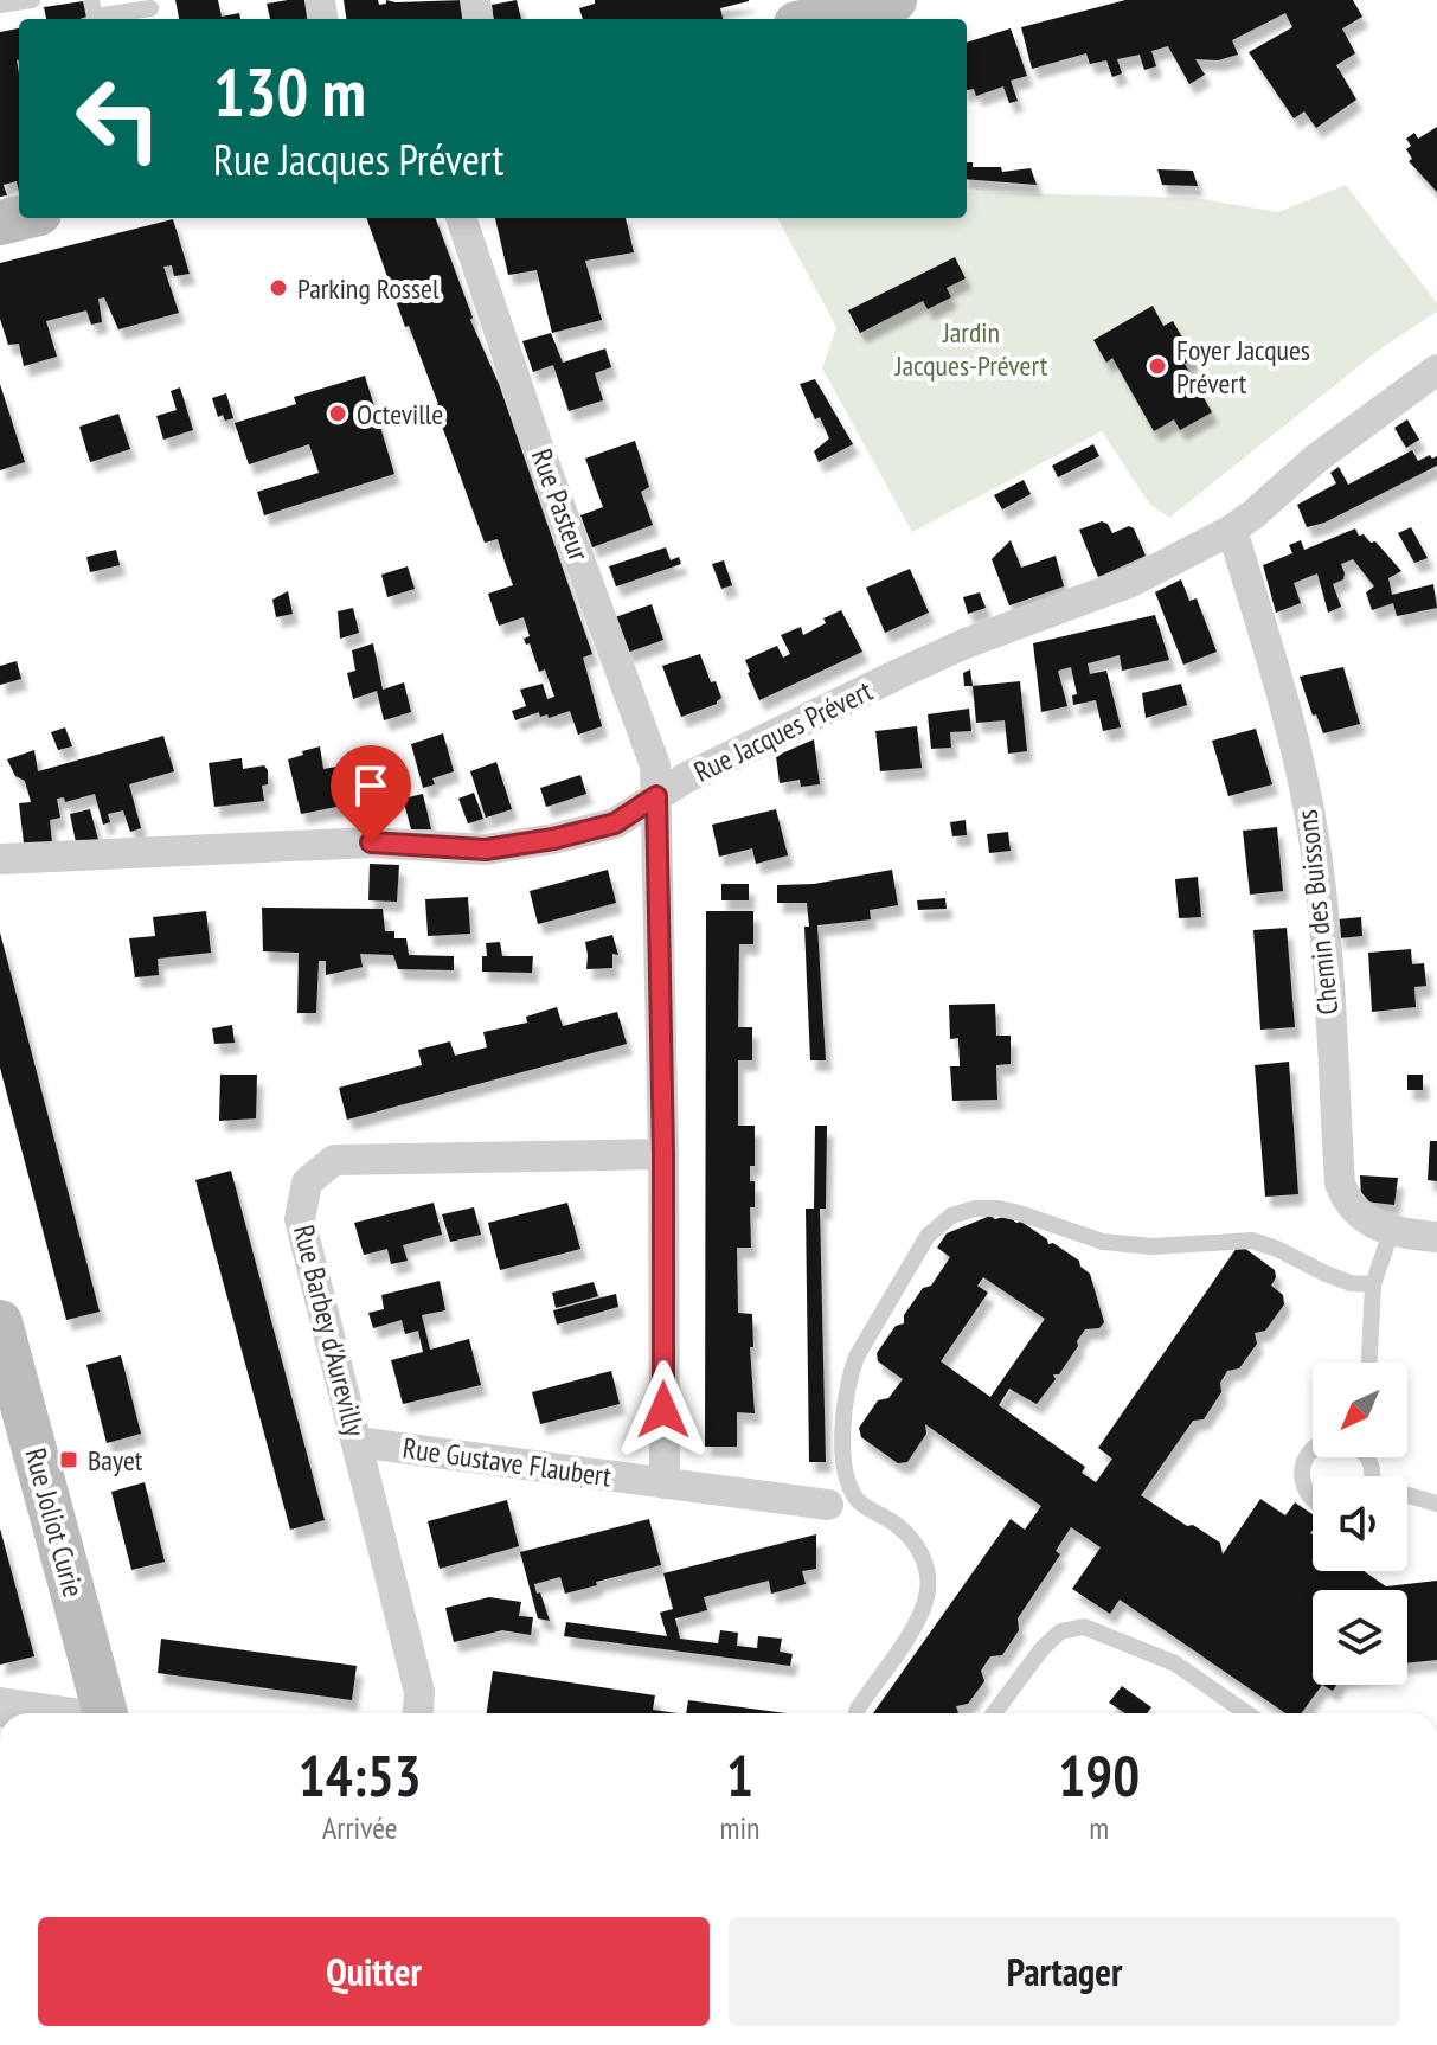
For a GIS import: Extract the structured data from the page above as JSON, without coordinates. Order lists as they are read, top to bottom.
{
  "streets": {
    "main road": ["Rue Joliot Curie"],
    "street": [
      "Rue Pasteur",
      "Rue Jacques Prévert",
      "Chemin des Buissons",
      "Rue Barbey d'Aurevilly",
      "Rue Gustave Flaubert"
    ]
  },
  "crossings": [
    ["Rue Pasteur", "Rue Jacques Prévert"],
    ["Rue Pasteur", "Rue Barbey d'Aurevilly"],
    ["Rue Pasteur", "Rue Gustave Flaubert"],
    ["Rue Jacques Prévert", "Chemin des Buissons"],
    ["Rue Barbey d'Aurevilly", "Rue Gustave Flaubert"]
  ],
  "parks": ["Jardin Jacques-Prévert"],
  "places": {
    "other": ["Parking Rossel", "Foyer Jacques Prévert", "Octeville"],
    "transit": ["Bayet"]
  },
  "north": "bottom left",
  "page": {
    "turn": ["130 m", "Rue Jacques Prévert"],
    "eta": [
      "14:53",
      "Arrivée",
      "1",
      "min",
      "190",
      "m"
    ],
    "buttons": ["Quitter", "Partager"]
  }
}
